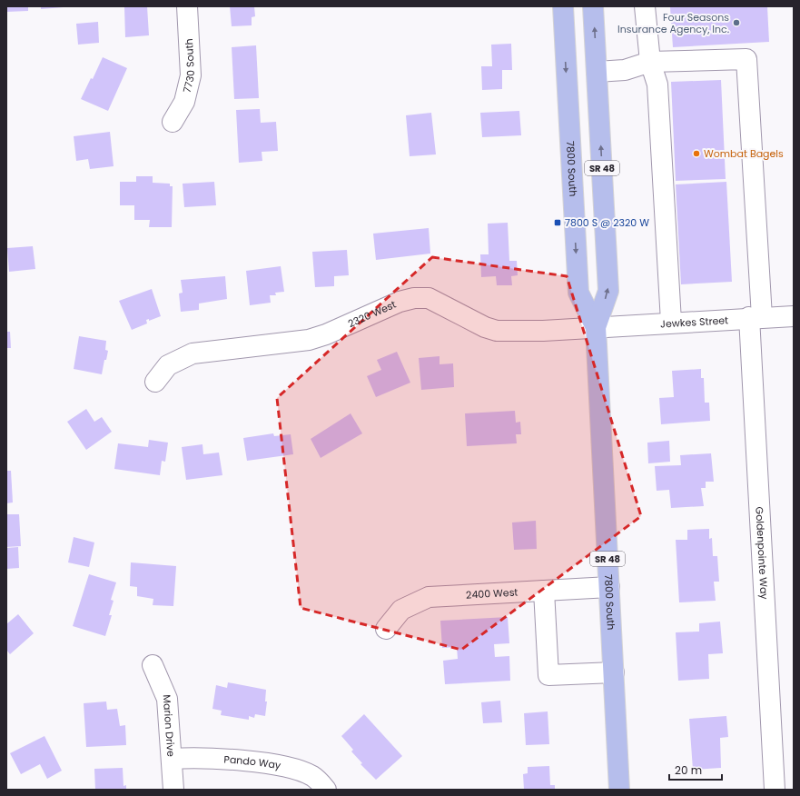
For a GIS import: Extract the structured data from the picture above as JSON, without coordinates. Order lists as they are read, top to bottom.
{
  "streets": {
    "main road": ["SR 48", "7800 South"],
    "street": [
      "7730 South",
      "2320 West",
      "Jewkes Street",
      "Goldenpointe Way",
      "2400 West",
      "Marion Drive",
      "Pando Way"
    ]
  },
  "crossings": [
    ["7800 South", "2320 West"],
    ["7800 South", "Jewkes Street"],
    ["7800 South", "2400 West"],
    ["2320 West", "Jewkes Street"],
    ["Jewkes Street", "Goldenpointe Way"],
    ["Marion Drive", "Pando Way"]
  ],
  "places": {
    "other": ["Four Seasons Insurance Agency, Inc.", "Wombat Bagels"],
    "transit": ["7800 S @ 2320 W"]
  },
  "scale_bar": "20 m"
}
